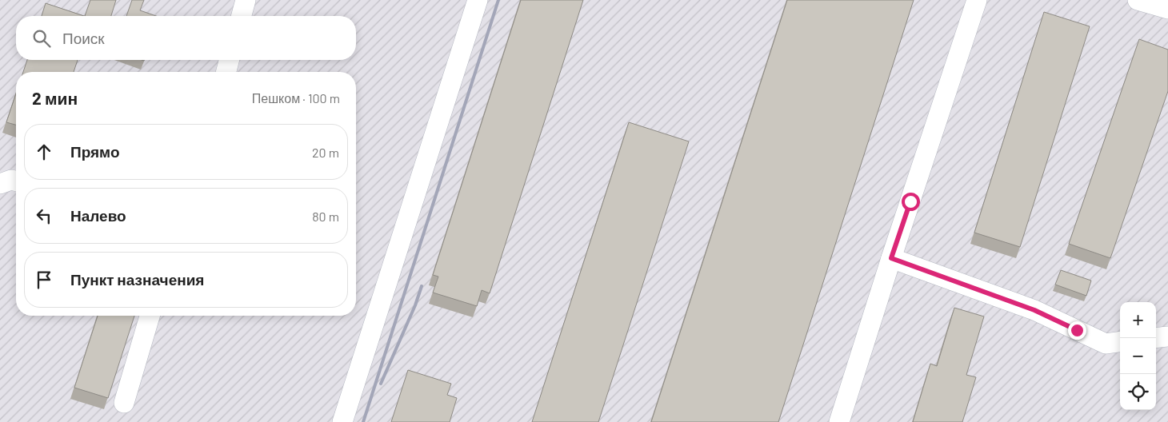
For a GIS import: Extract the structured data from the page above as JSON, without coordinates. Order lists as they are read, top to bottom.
{
  "page": {
    "search": "Поиск",
    "heading": ["2 мин", "Пешком · 100 m"],
    "list": [
      ["Прямо", "20 m"],
      ["Налево", "80 m"],
      "Пункт назначения"
    ],
    "map_buttons": ["+", "−"]
  }
}
